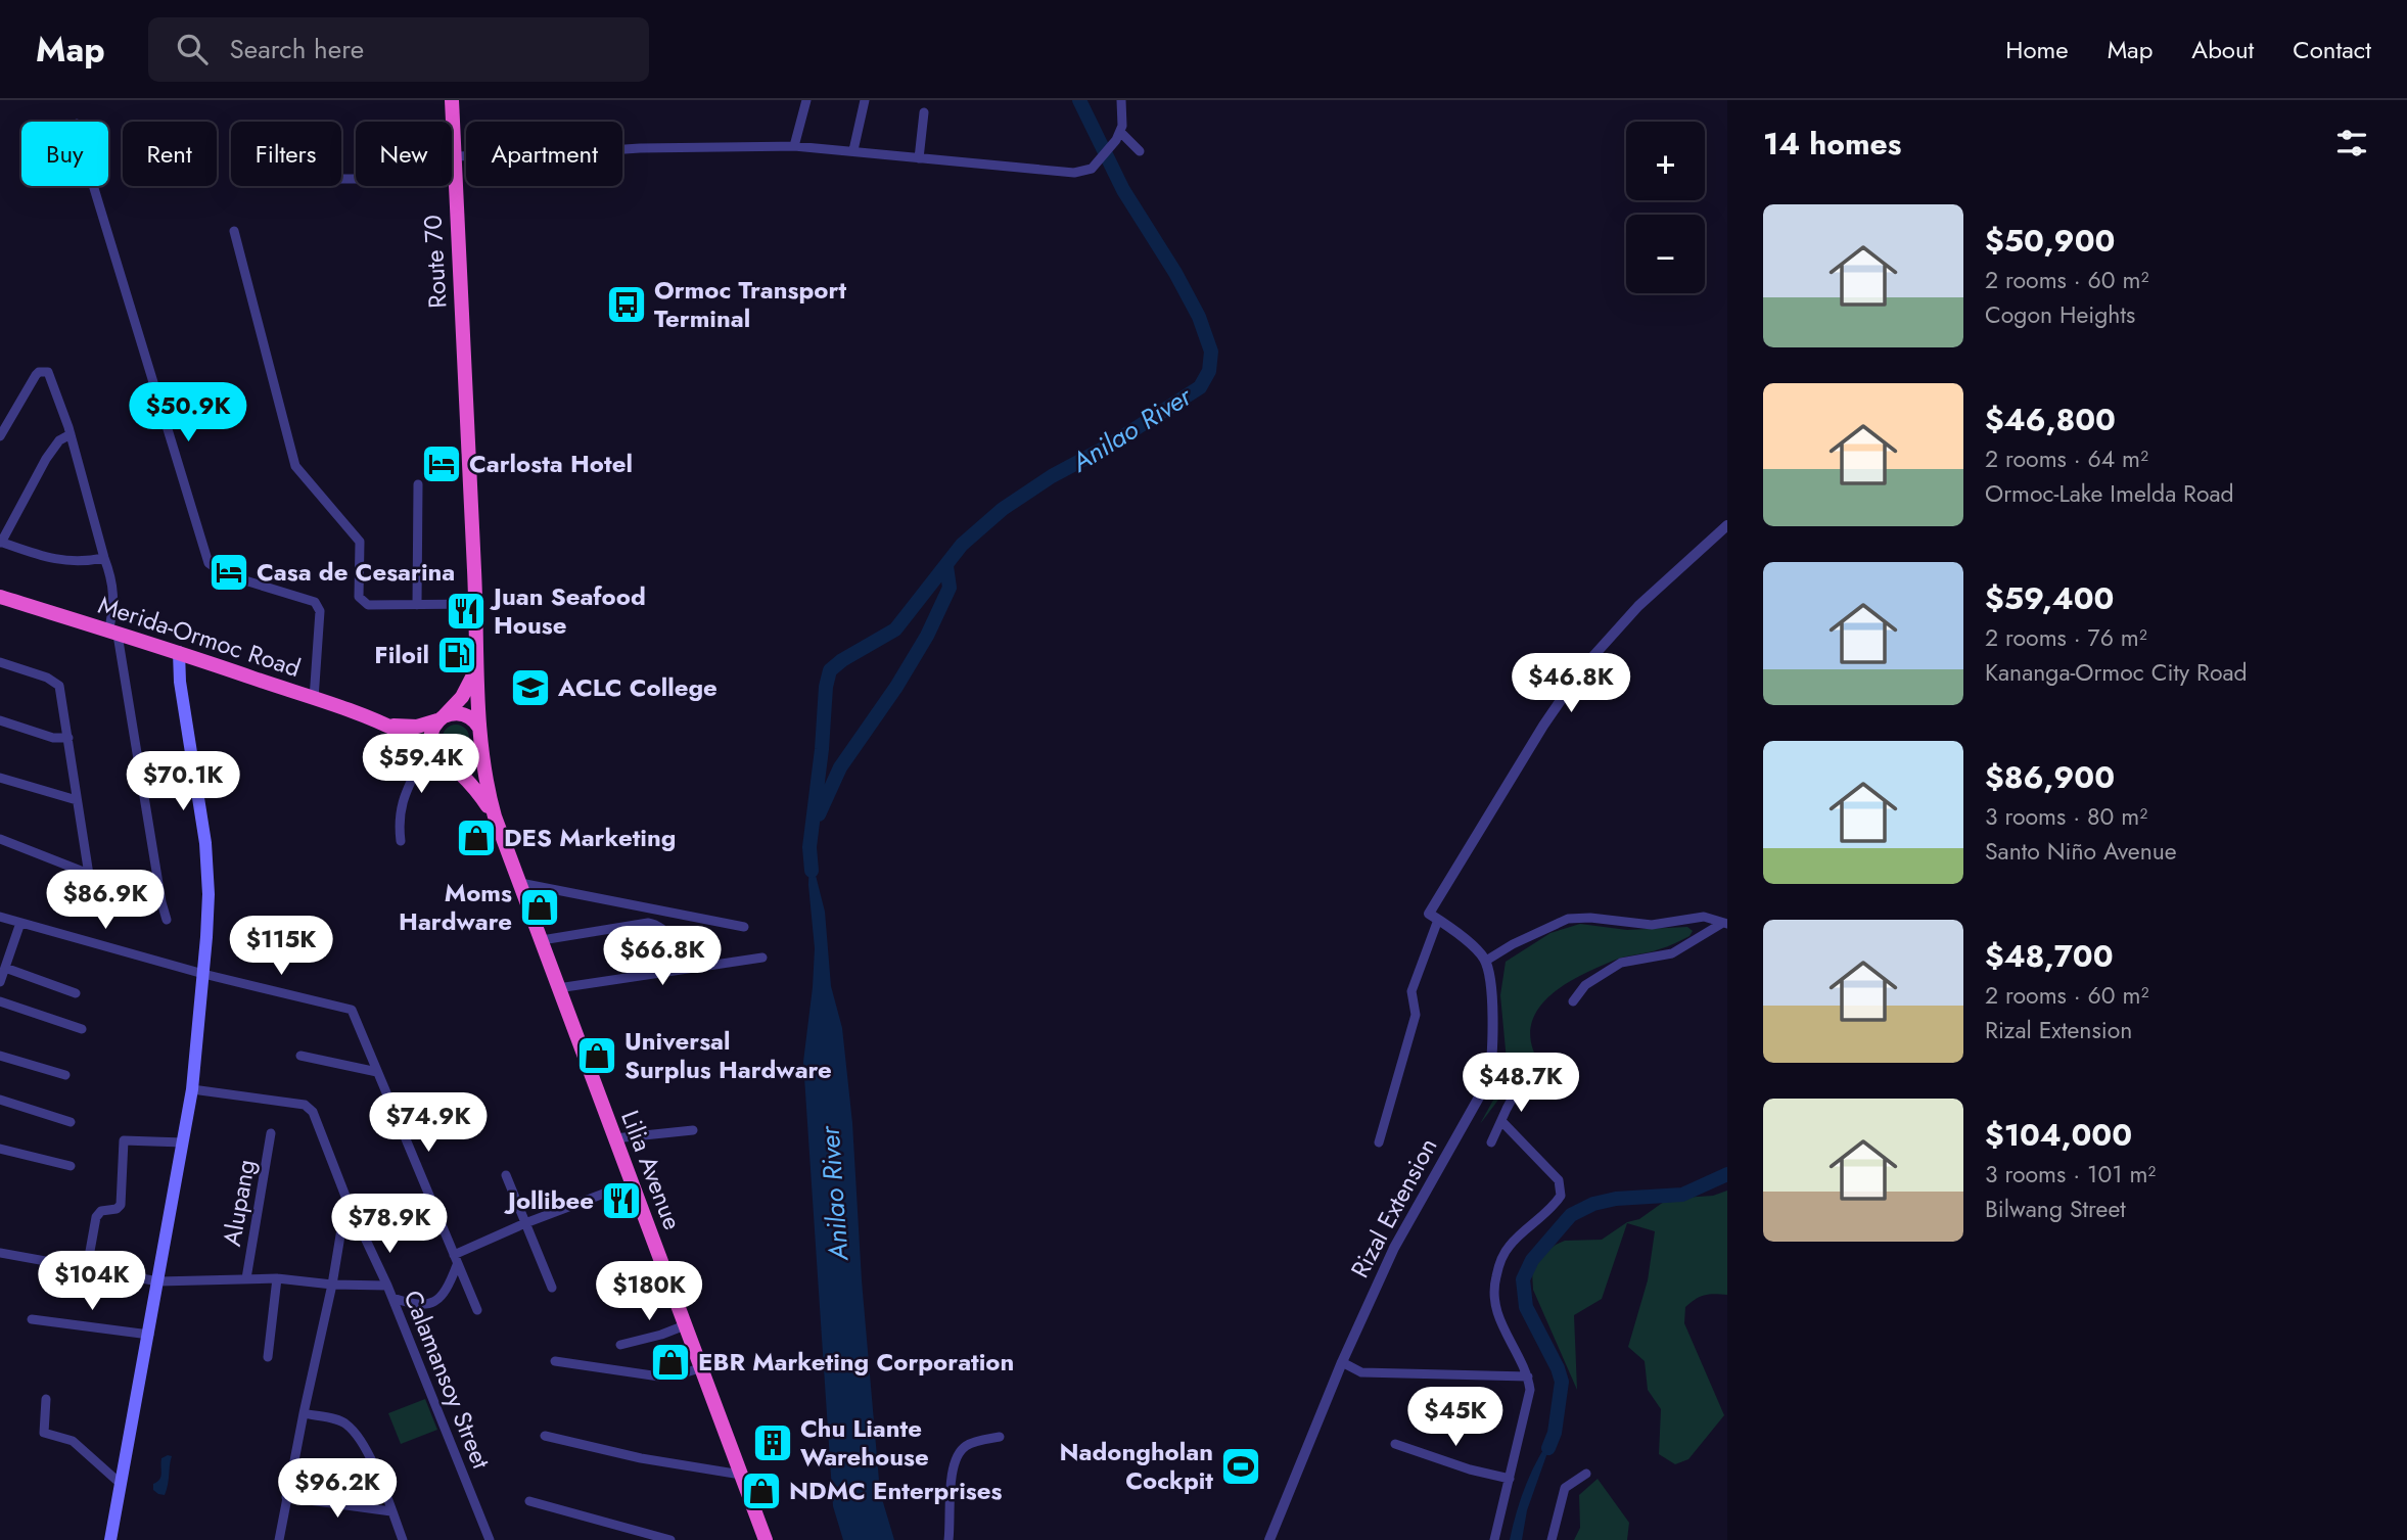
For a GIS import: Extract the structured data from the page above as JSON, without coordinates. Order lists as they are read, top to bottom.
{
  "streets": {
    "highway": ["Route 70", "Merida-Ormoc Road", "Lilia Avenue"],
    "street": ["Alupang", "Rizal Extension", "Calamansoy Street"]
  },
  "crossings": [
    ["Route 70", "Merida-Ormoc Road"],
    ["Merida-Ormoc Road", "Lilia Avenue"]
  ],
  "water": ["Anilao River"],
  "places": {
    "bus stop": ["Ormoc Transport Terminal"],
    "hotel": ["Carlosta Hotel", "Casa de Cesarina"],
    "restaurant": ["Juan Seafood House", "Jollibee"],
    "fuel station": ["Filoil"],
    "school or university": ["ACLC College"],
    "shop": [
      "DES Marketing",
      "Moms Hardware",
      "Universal Surplus Hardware",
      "EBR Marketing Corporation",
      "NDMC Enterprises"
    ],
    "building": ["Chu Liante Warehouse"],
    "sports": ["Nadongholan Cockpit"]
  },
  "page": {
    "header": "Map",
    "search": "Search here",
    "nav": [
      "Home",
      "Map",
      "About",
      "Contact"
    ],
    "heading": "14 homes",
    "map_buttons": ["+", "−"],
    "chip": [
      "Buy",
      "Rent",
      "Filters",
      "New",
      "Apartment"
    ],
    "list": [
      {
        "name": "$50,900",
        "note": "2 rooms · 60 m² · Cogon Heights"
      },
      {
        "name": "$46,800",
        "note": "2 rooms · 64 m² · Ormoc-Lake Imelda Road"
      },
      {
        "name": "$59,400",
        "note": "2 rooms · 76 m² · Kananga-Ormoc City Road"
      },
      {
        "name": "$86,900",
        "note": "3 rooms · 80 m² · Santo Niño Avenue"
      },
      {
        "name": "$48,700",
        "note": "2 rooms · 60 m² · Rizal Extension"
      },
      {
        "name": "$104,000",
        "note": "3 rooms · 101 m² · Bilwang Street"
      }
    ],
    "price": [
      "$50.9K",
      "$46.8K",
      "$59.4K",
      "$70.1K",
      "$86.9K",
      "$115K",
      "$66.8K",
      "$48.7K",
      "$74.9K",
      "$78.9K",
      "$104K",
      "$180K",
      "$45K",
      "$96.2K"
    ]
  }
}
